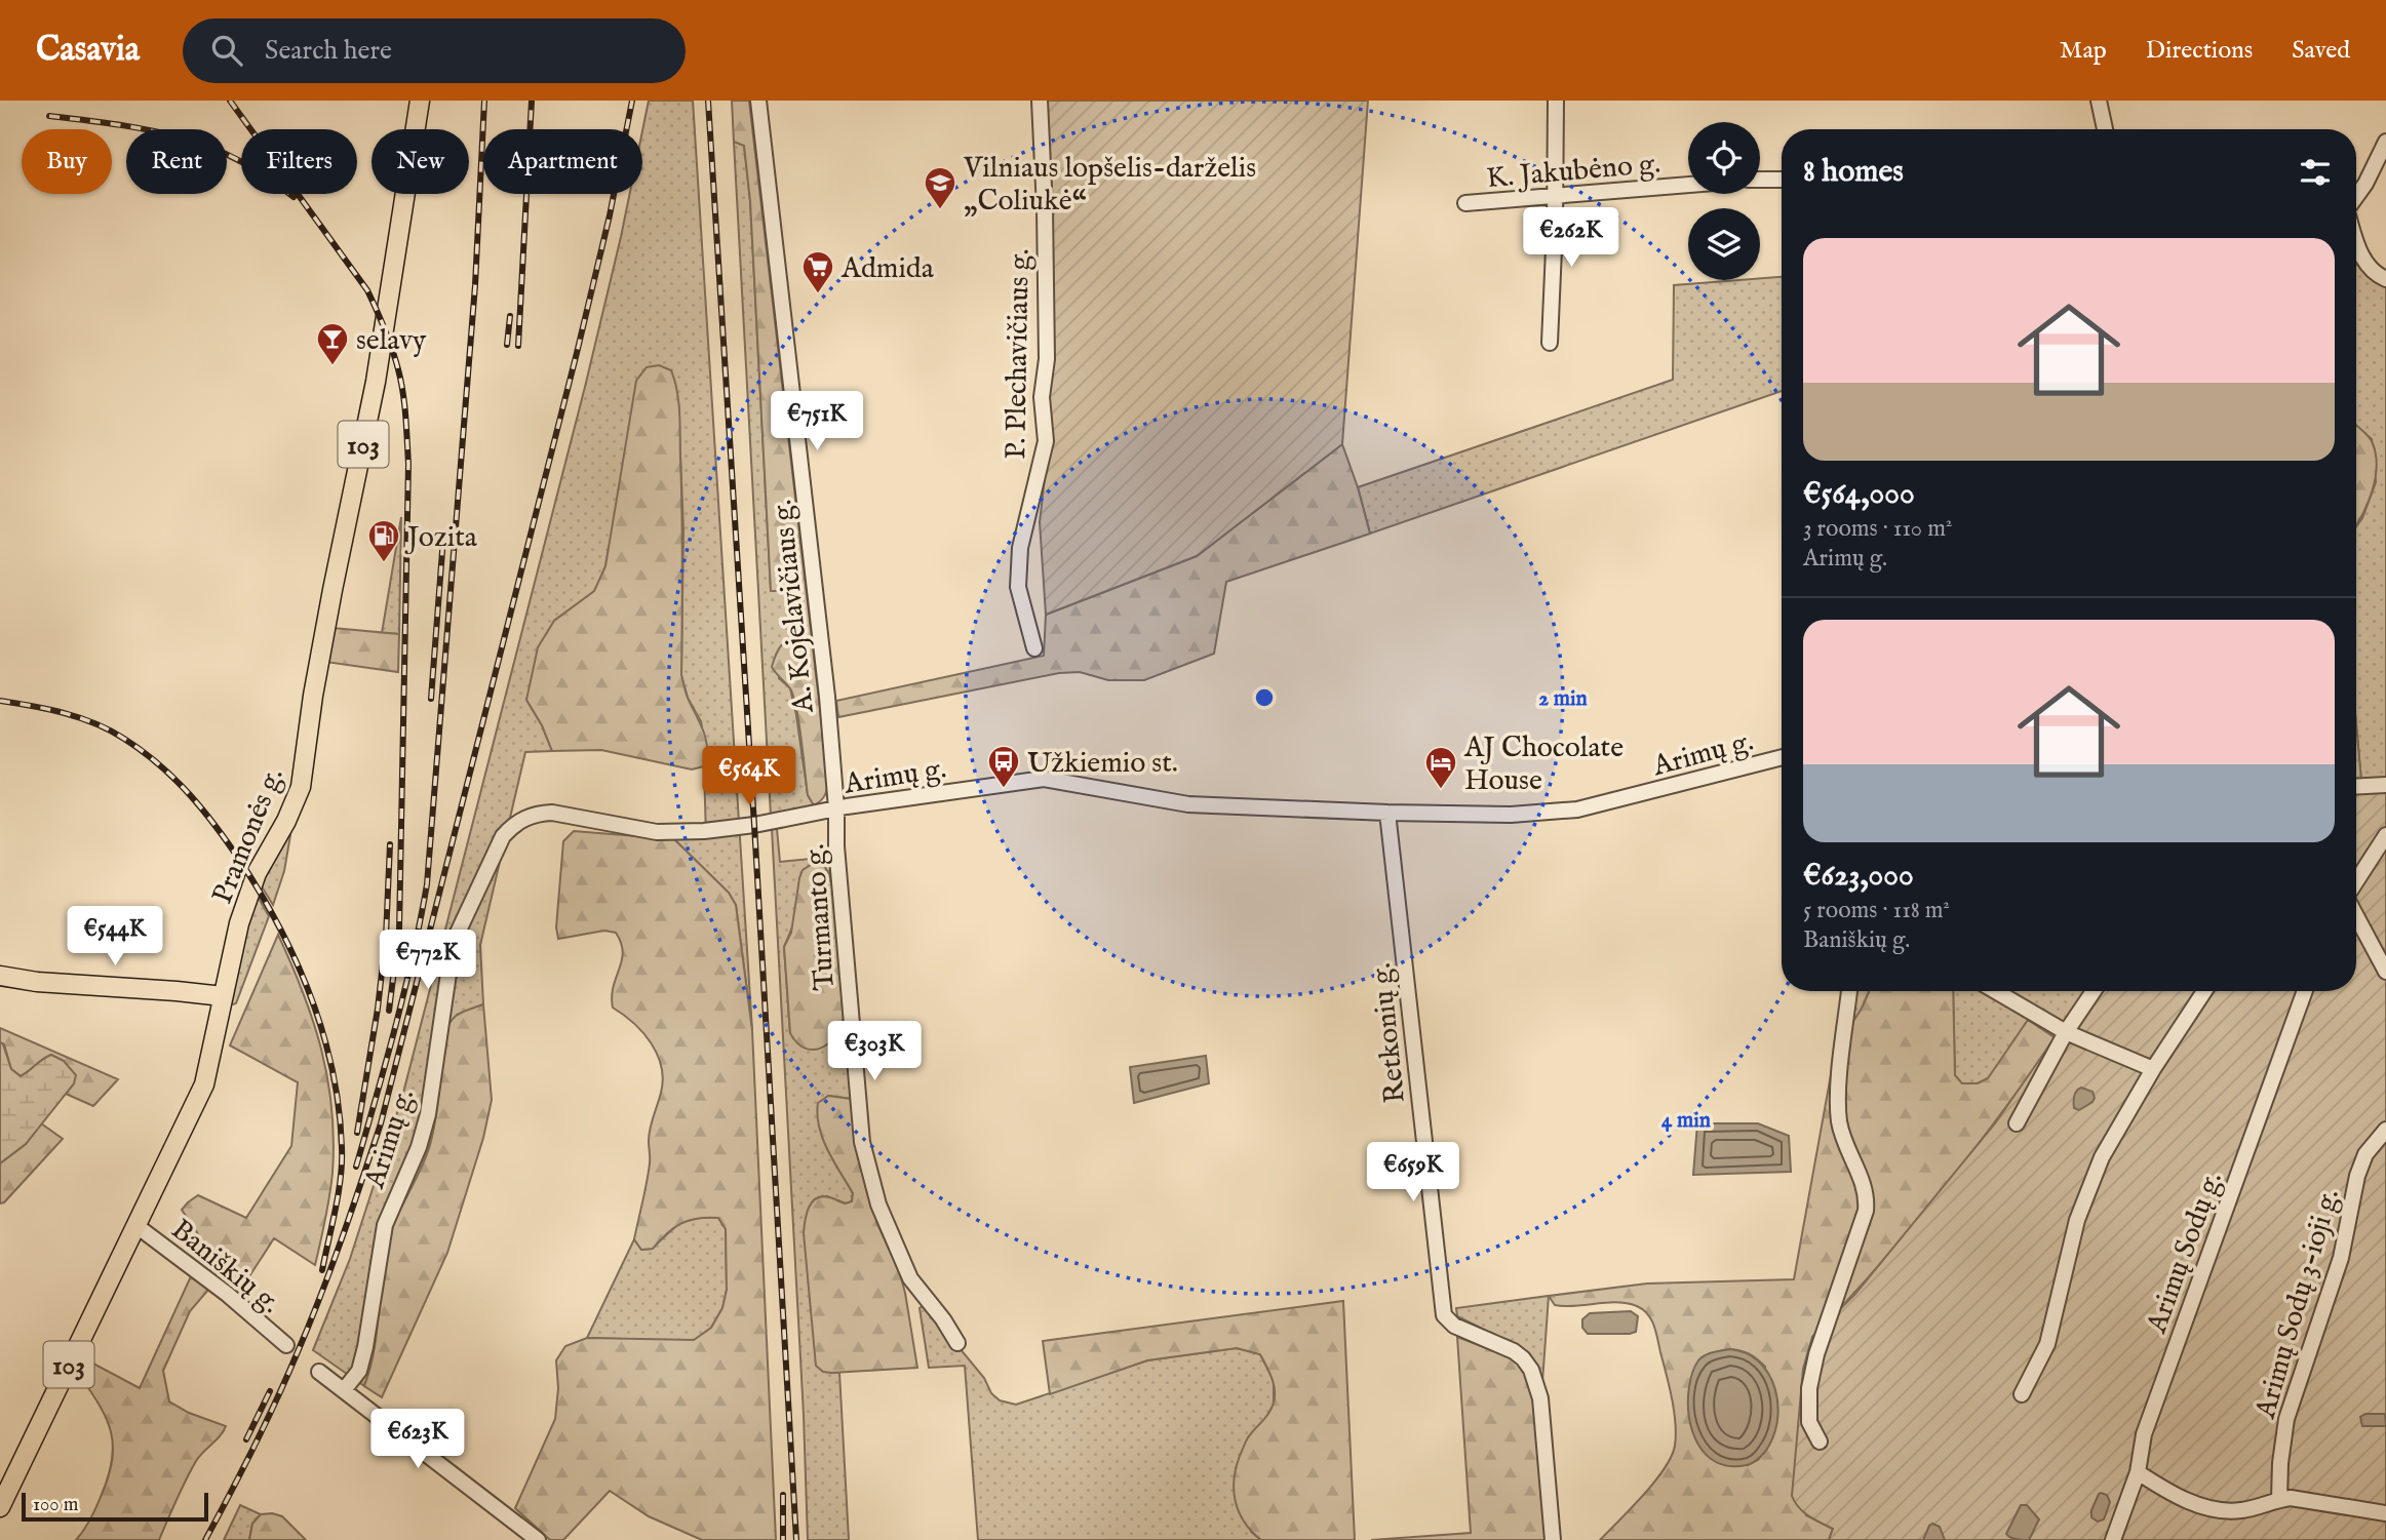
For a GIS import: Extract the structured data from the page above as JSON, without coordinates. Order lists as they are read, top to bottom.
{
  "streets": {
    "main road": ["103", "Pramonės g."],
    "street": [
      "K. Jakubėno g.",
      "P. Plechavičiaus g.",
      "A. Kojelavičiaus g.",
      "Arimų g.",
      "Turmanto g.",
      "Retkonių g.",
      "Arimų Sodų g.",
      "Baniškių g.",
      "Arimų Sodų 3-ioji g."
    ]
  },
  "crossings": [
    ["A. Kojelavičiaus g.", "Arimų g."],
    ["A. Kojelavičiaus g.", "Turmanto g."],
    ["Arimų g.", "Turmanto g."],
    ["Arimų g.", "Retkonių g."],
    ["Pramonės g.", "Baniškių g."]
  ],
  "places": {
    "school or university": ["Vilniaus lopšelis-darželis „Coliukė“"],
    "supermarket": ["Admida"],
    "bar": ["selavy"],
    "fuel station": ["Jozita"],
    "bus stop": ["Užkiemio st."],
    "hotel": ["AJ Chocolate House"]
  },
  "scale_bar": "100 m",
  "page": {
    "header": "Casavia",
    "search": "Search here",
    "nav": ["Map", "Directions", "Saved"],
    "chip": [
      "Buy",
      "Rent",
      "Filters",
      "New",
      "Apartment"
    ],
    "heading": "8 homes",
    "price": [
      "€262K",
      "€751K",
      "€564K",
      "€544K",
      "€772K",
      "€303K",
      "€659K",
      "€623K"
    ],
    "list": [
      {
        "name": "€564,000",
        "note": "3 rooms · 110 m² · Arimų g."
      },
      {
        "name": "€623,000",
        "note": "5 rooms · 118 m² · Baniškių g."
      }
    ],
    "scale": "100 m"
  },
  "rings": ["2 min", "4 min"]
}
